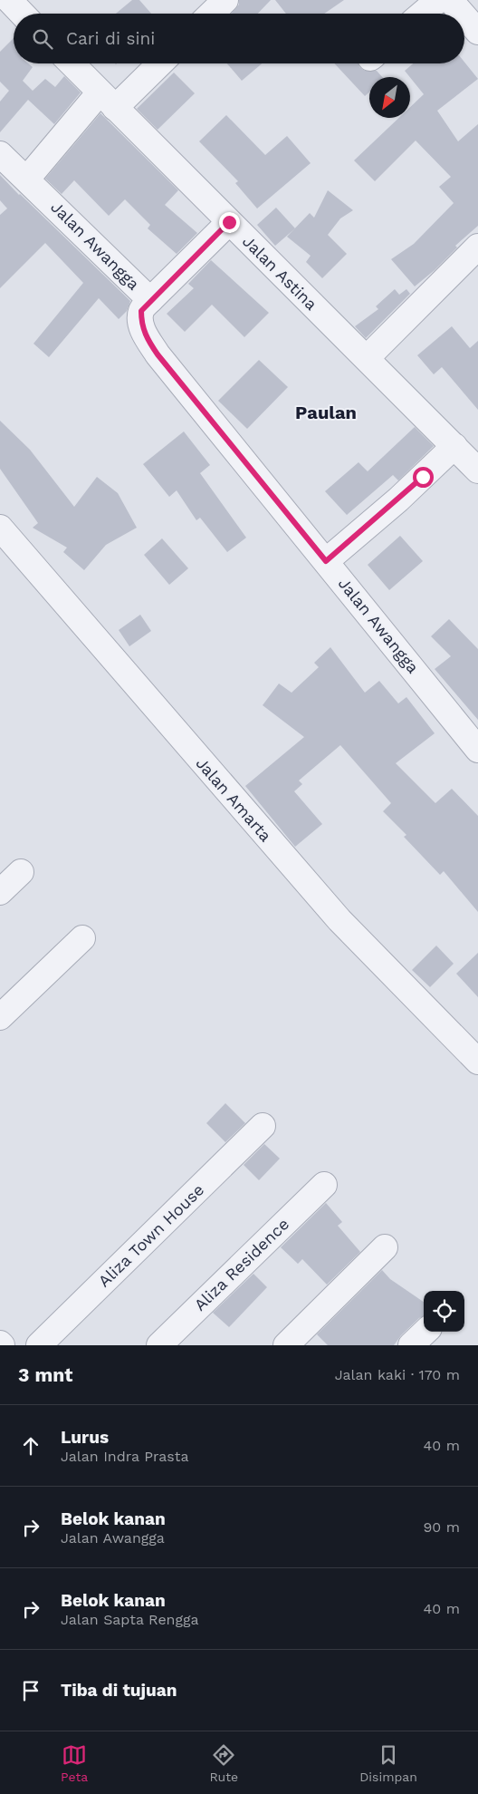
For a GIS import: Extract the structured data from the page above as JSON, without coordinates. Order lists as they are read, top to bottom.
{
  "streets": {
    "street": [
      "Jalan Awangga",
      "Jalan Astina",
      "Jalan Amarta",
      "Aliza Town House",
      "Aliza Residence"
    ]
  },
  "districts": ["Paulan"],
  "north": "bottom left",
  "page": {
    "search": "Cari di sini",
    "heading": ["3 mnt", "Jalan kaki · 170 m"],
    "list": [
      ["Lurus", "Jalan Indra Prasta", "40 m"],
      ["Belok kanan", "Jalan Awangga", "90 m"],
      ["Belok kanan", "Jalan Sapta Rengga", "40 m"],
      "Tiba di tujuan"
    ],
    "nav": ["Peta", "Rute", "Disimpan"]
  }
}
